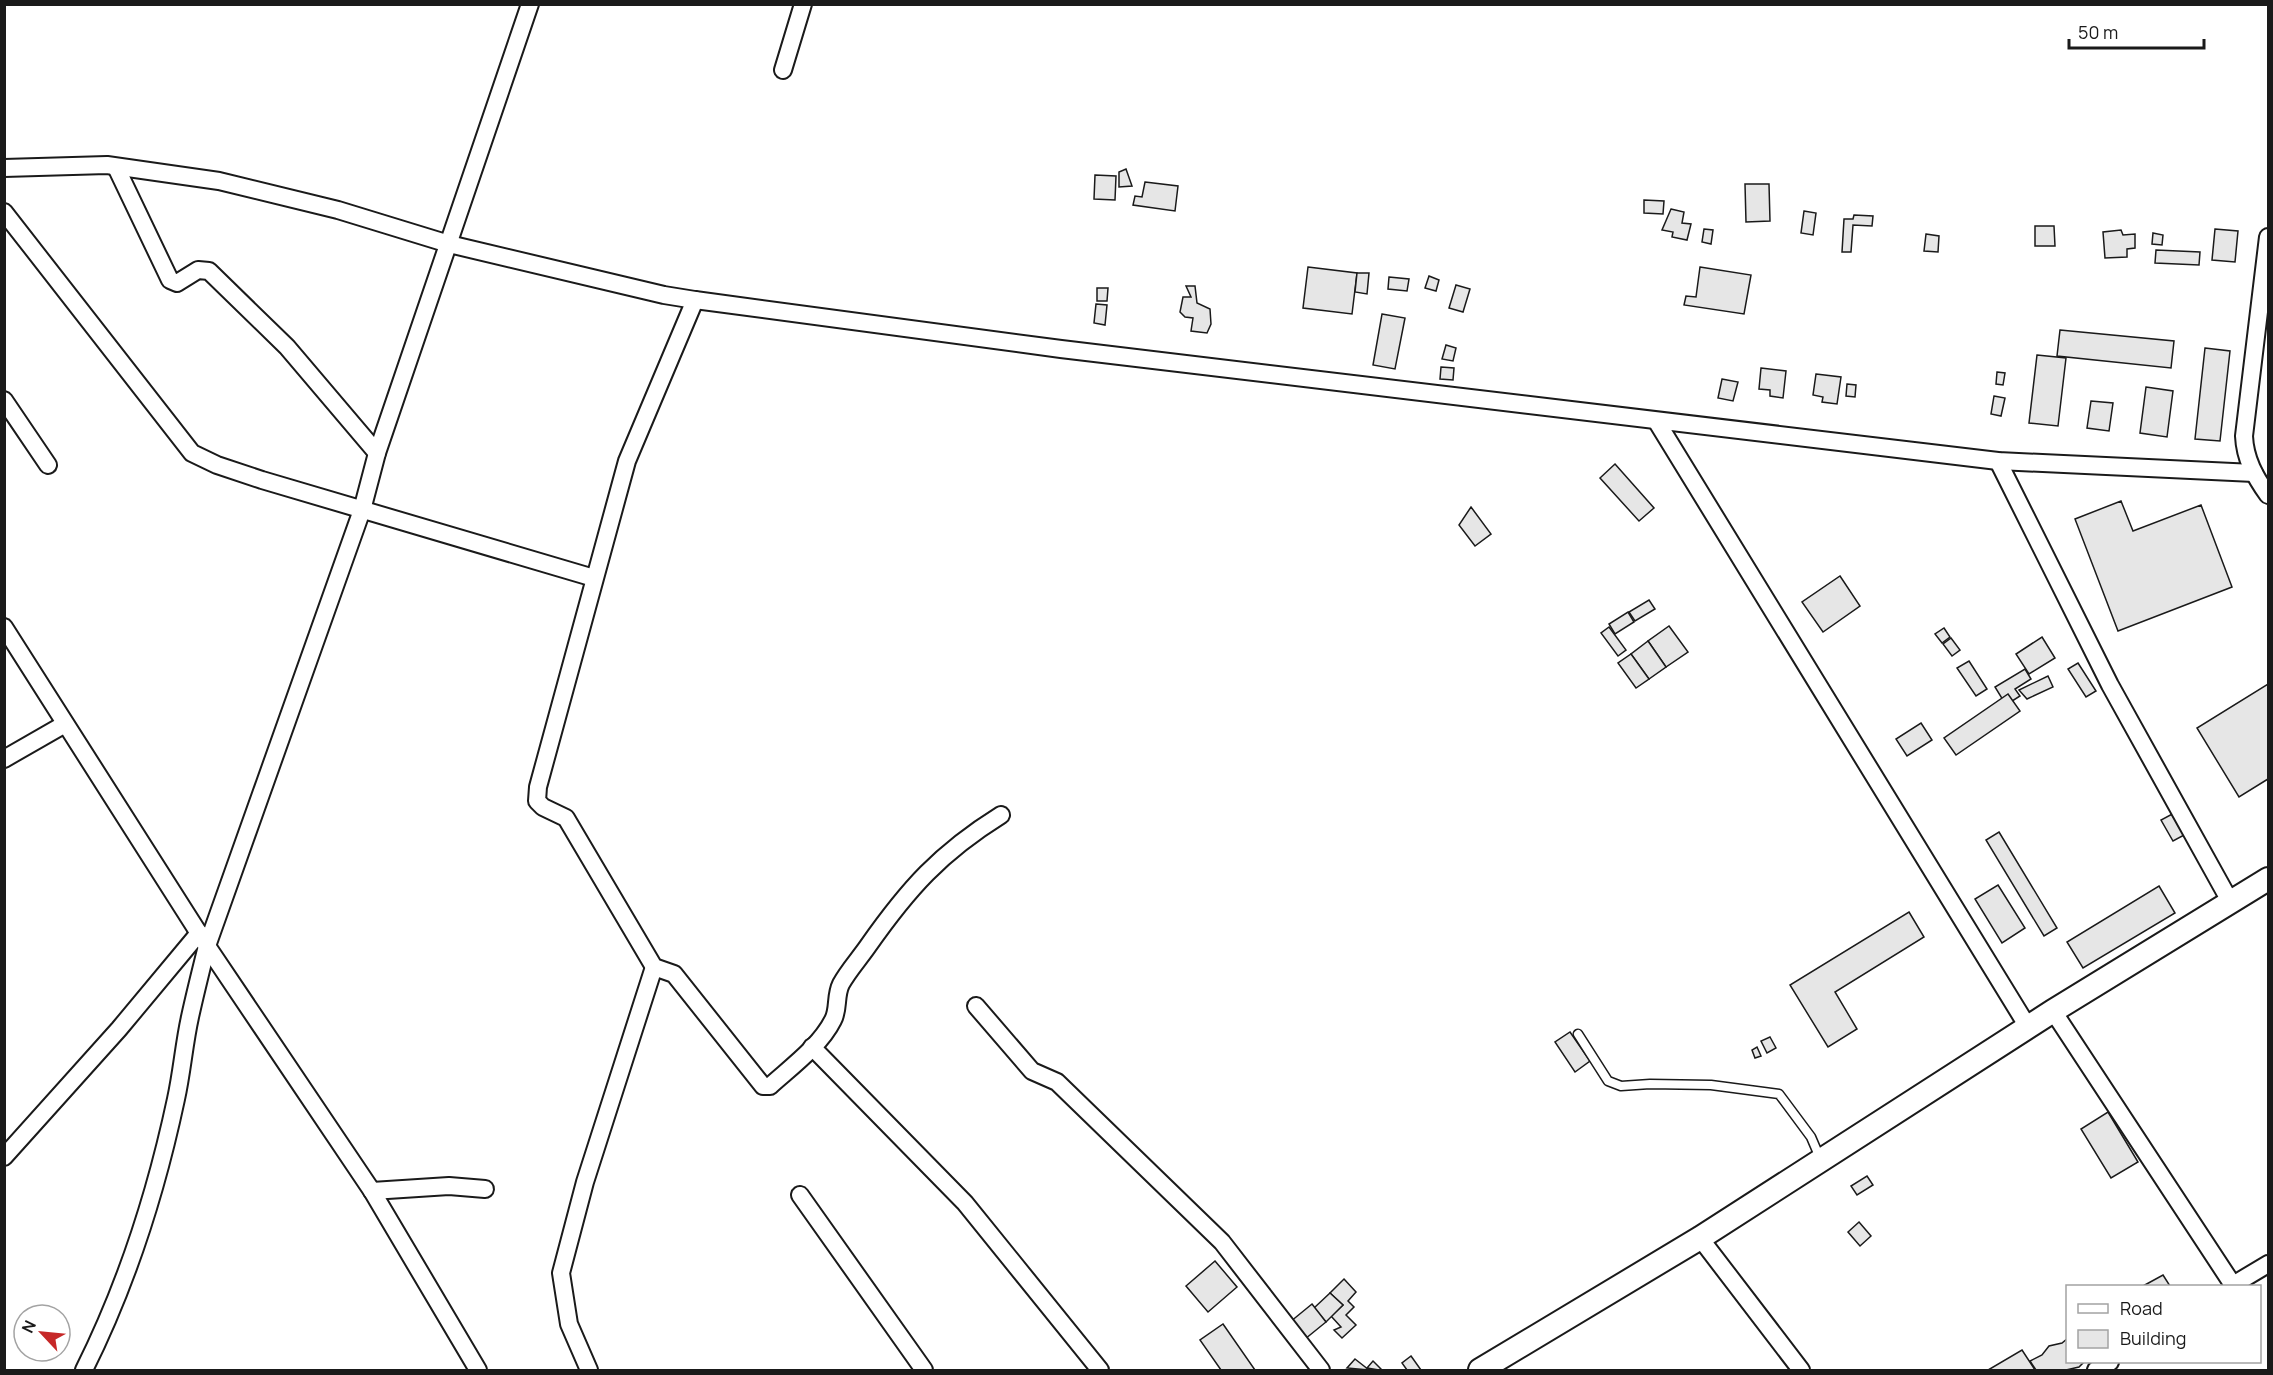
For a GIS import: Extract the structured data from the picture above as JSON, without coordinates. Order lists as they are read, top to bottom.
{
  "legend": ["Road", "Building"],
  "scale_bar": "50 m",
  "north": "top left"
}
